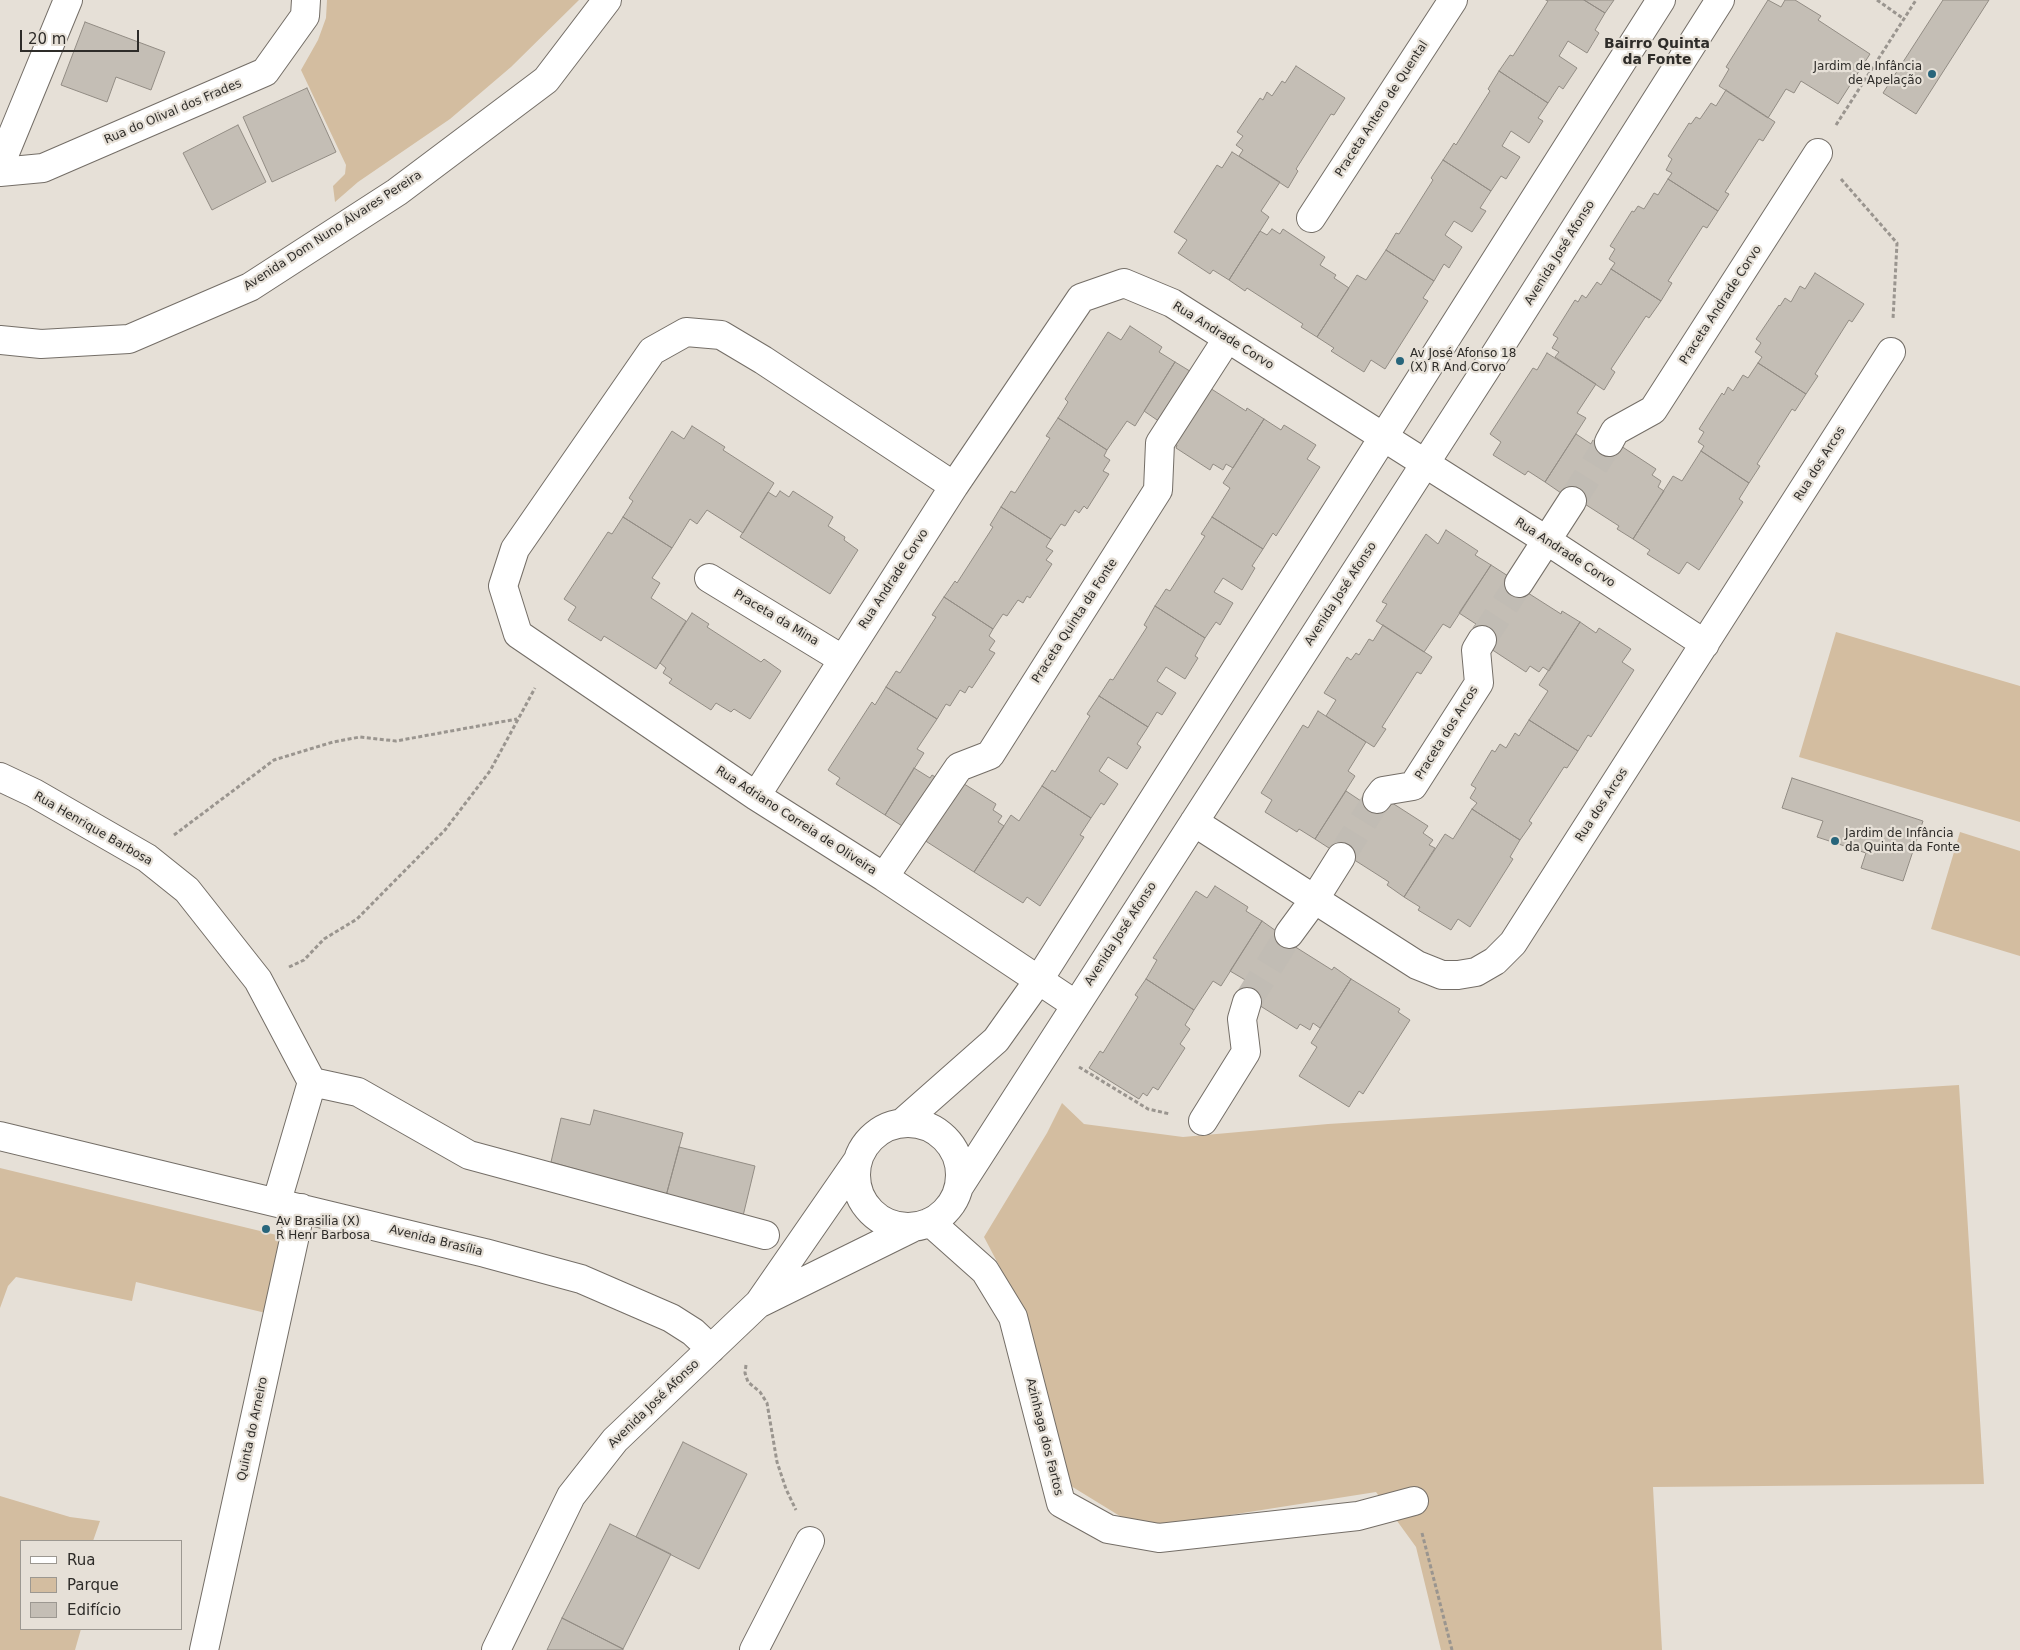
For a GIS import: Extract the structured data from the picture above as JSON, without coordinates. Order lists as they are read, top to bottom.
{
  "streets": {
    "street": [
      "Praceta Antero de Quental",
      "Rua do Olival dos Frades",
      "Avenida Dom Nuno Álvares Pereira",
      "Avenida José Afonso",
      "Praceta Andrade Corvo",
      "Rua Andrade Corvo",
      "Rua dos Arcos",
      "Praceta da Mina",
      "Praceta Quinta da Fonte",
      "Praceta dos Arcos",
      "Rua Adriano Correia de Oliveira",
      "Rua Henrique Barbosa",
      "Avenida Brasília",
      "Quinta do Arneiro",
      "Azinhaga dos Fartos"
    ]
  },
  "crossings": [
    ["Avenida José Afonso", "Rua Andrade Corvo"],
    ["Avenida José Afonso", "Rua dos Arcos"],
    ["Avenida José Afonso", "Rua Adriano Correia de Oliveira"],
    ["Avenida José Afonso", "Avenida Brasília"],
    ["Avenida José Afonso", "Azinhaga dos Fartos"],
    ["Rua Andrade Corvo", "Rua dos Arcos"],
    ["Rua Andrade Corvo", "Praceta da Mina"],
    ["Rua Andrade Corvo", "Praceta Quinta da Fonte"],
    ["Rua Andrade Corvo", "Rua Adriano Correia de Oliveira"],
    ["Praceta Quinta da Fonte", "Rua Adriano Correia de Oliveira"],
    ["Avenida Brasília", "Quinta do Arneiro"]
  ],
  "districts": ["Bairro Quinta da Fonte"],
  "places": [
    "Jardim de Infância de Apelação",
    "Av José Afonso 18 (X) R And Corvo",
    "Jardim de Infância da Quinta da Fonte",
    "Av Brasilia (X) R Henr Barbosa"
  ],
  "legend": ["Rua", "Parque", "Edifício"],
  "scale_bar": "20 m"
}
